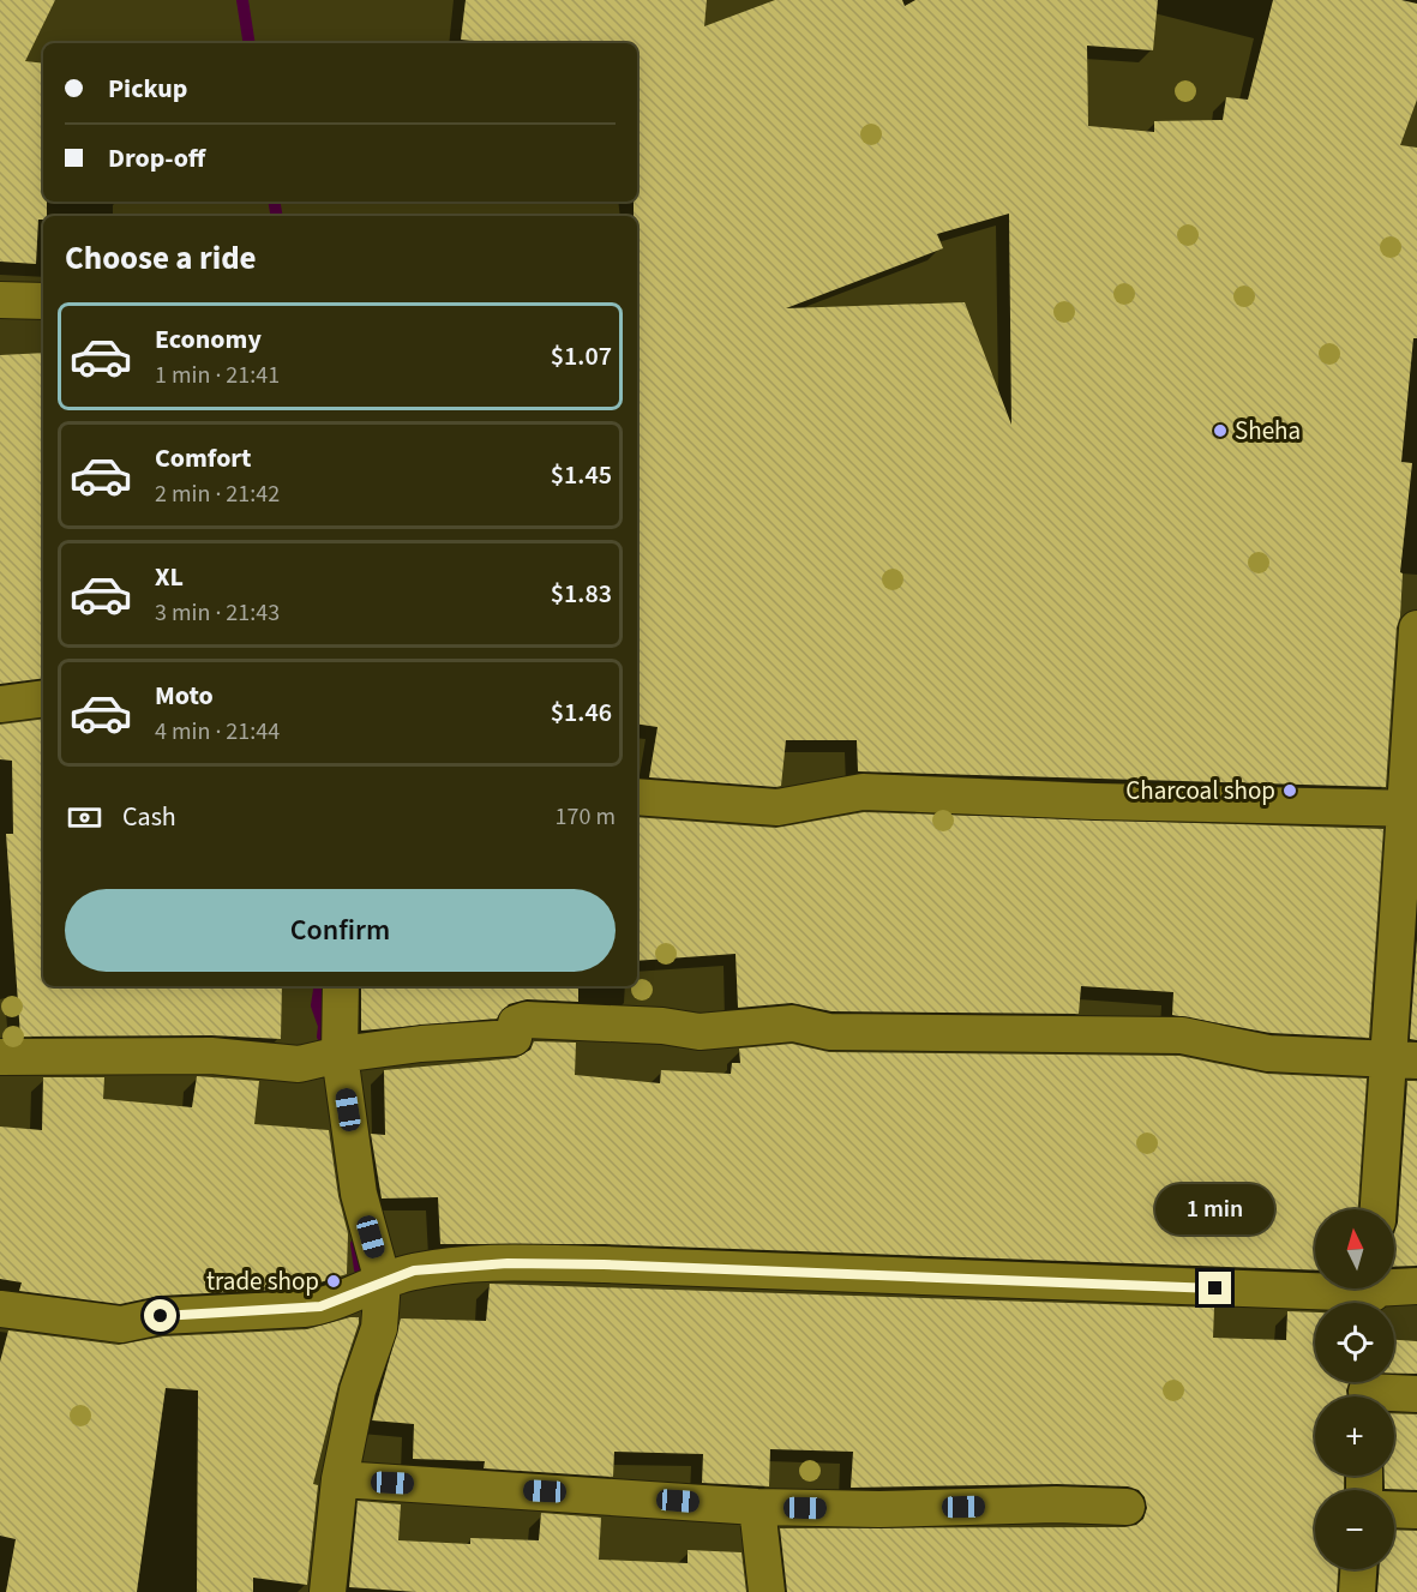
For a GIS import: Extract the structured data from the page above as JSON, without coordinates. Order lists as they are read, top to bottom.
{
  "places": ["Sheha", "Charcoal shop", "trade shop"],
  "north": "top",
  "page": {
    "banner": ["Pickup", "Drop-off"],
    "heading": "Choose a ride",
    "list": [
      {
        "name": "Economy",
        "note": "1 min · 21:41",
        "value": "$1.07"
      },
      {
        "name": "Comfort",
        "note": "2 min · 21:42",
        "value": "$1.45"
      },
      {
        "name": "XL",
        "note": "3 min · 21:43",
        "value": "$1.83"
      },
      {
        "name": "Moto",
        "note": "4 min · 21:44",
        "value": "$1.46"
      }
    ],
    "pay": ["Cash", "170 m"],
    "buttons": "Confirm",
    "bubble": "1 min",
    "map_buttons": ["+", "−"]
  }
}
